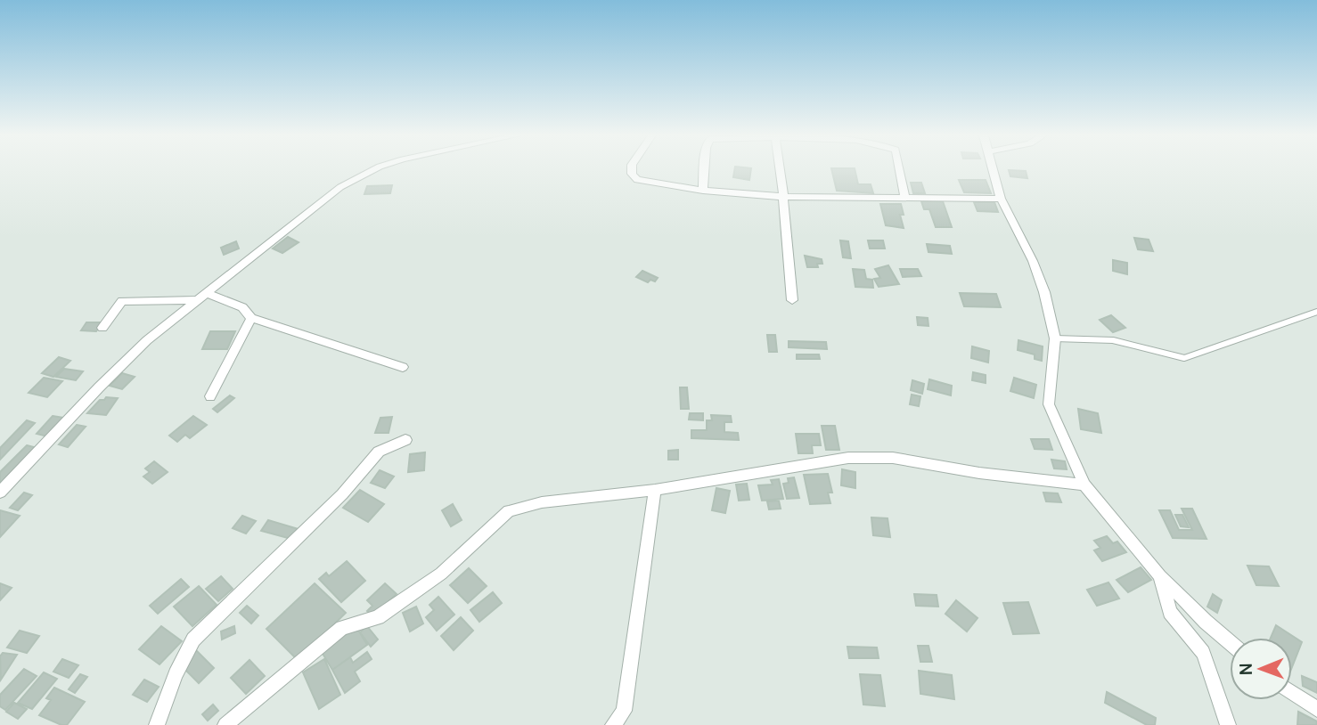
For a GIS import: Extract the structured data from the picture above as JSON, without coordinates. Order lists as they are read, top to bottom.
{
  "north": "left"
}
